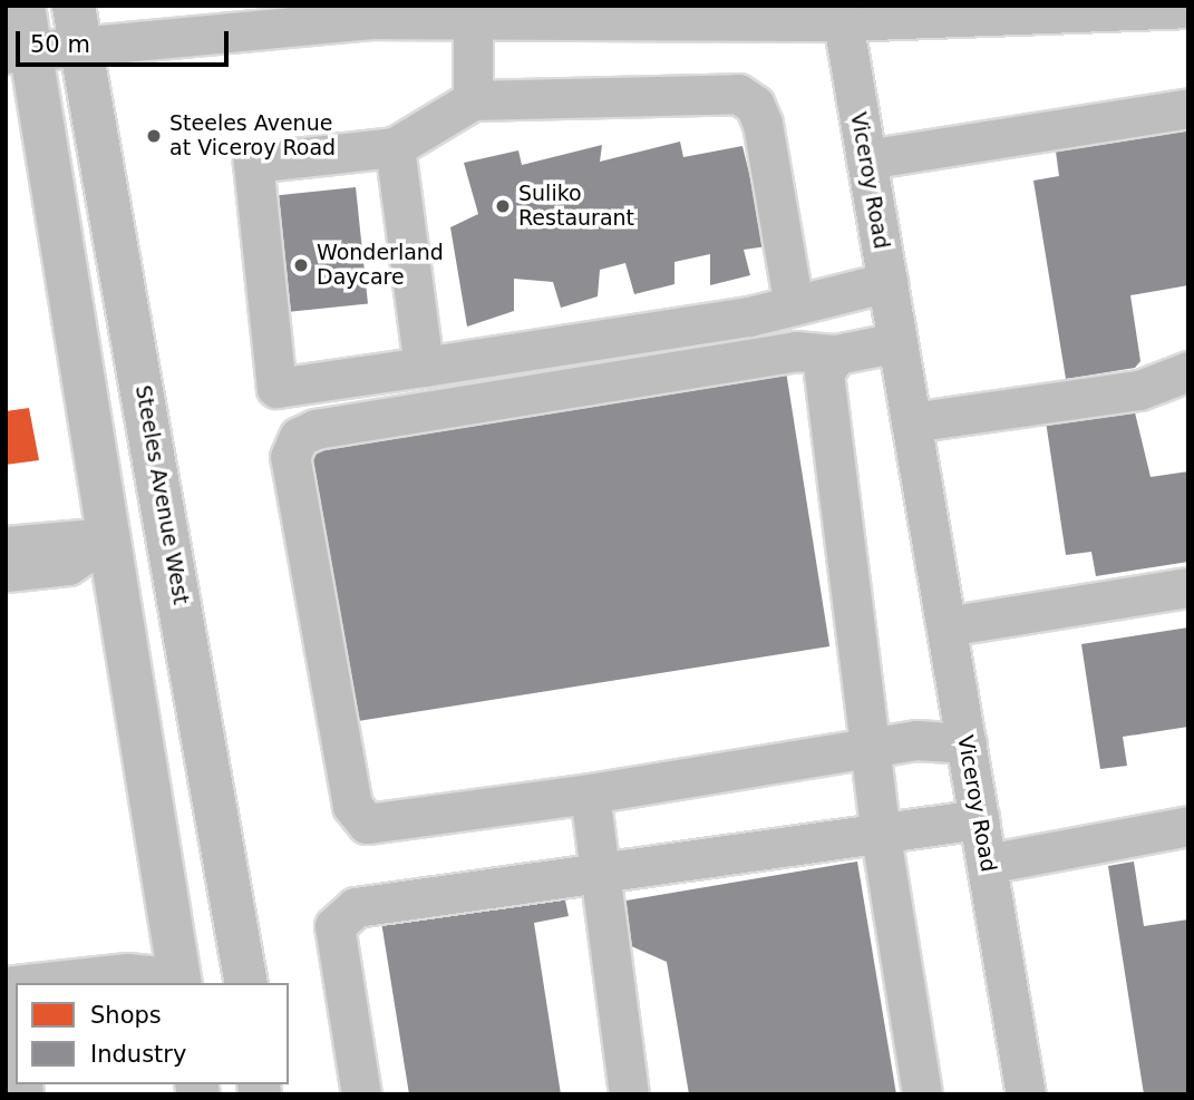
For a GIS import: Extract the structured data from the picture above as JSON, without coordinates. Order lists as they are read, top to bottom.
{
  "streets": {
    "main road": ["Steeles Avenue West"],
    "street": ["Viceroy Road"]
  },
  "places": ["Steeles Avenue at Viceroy Road", "Suliko Restaurant", "Wonderland Daycare"],
  "legend": ["Shops", "Industry"],
  "scale_bar": "50 m"
}
